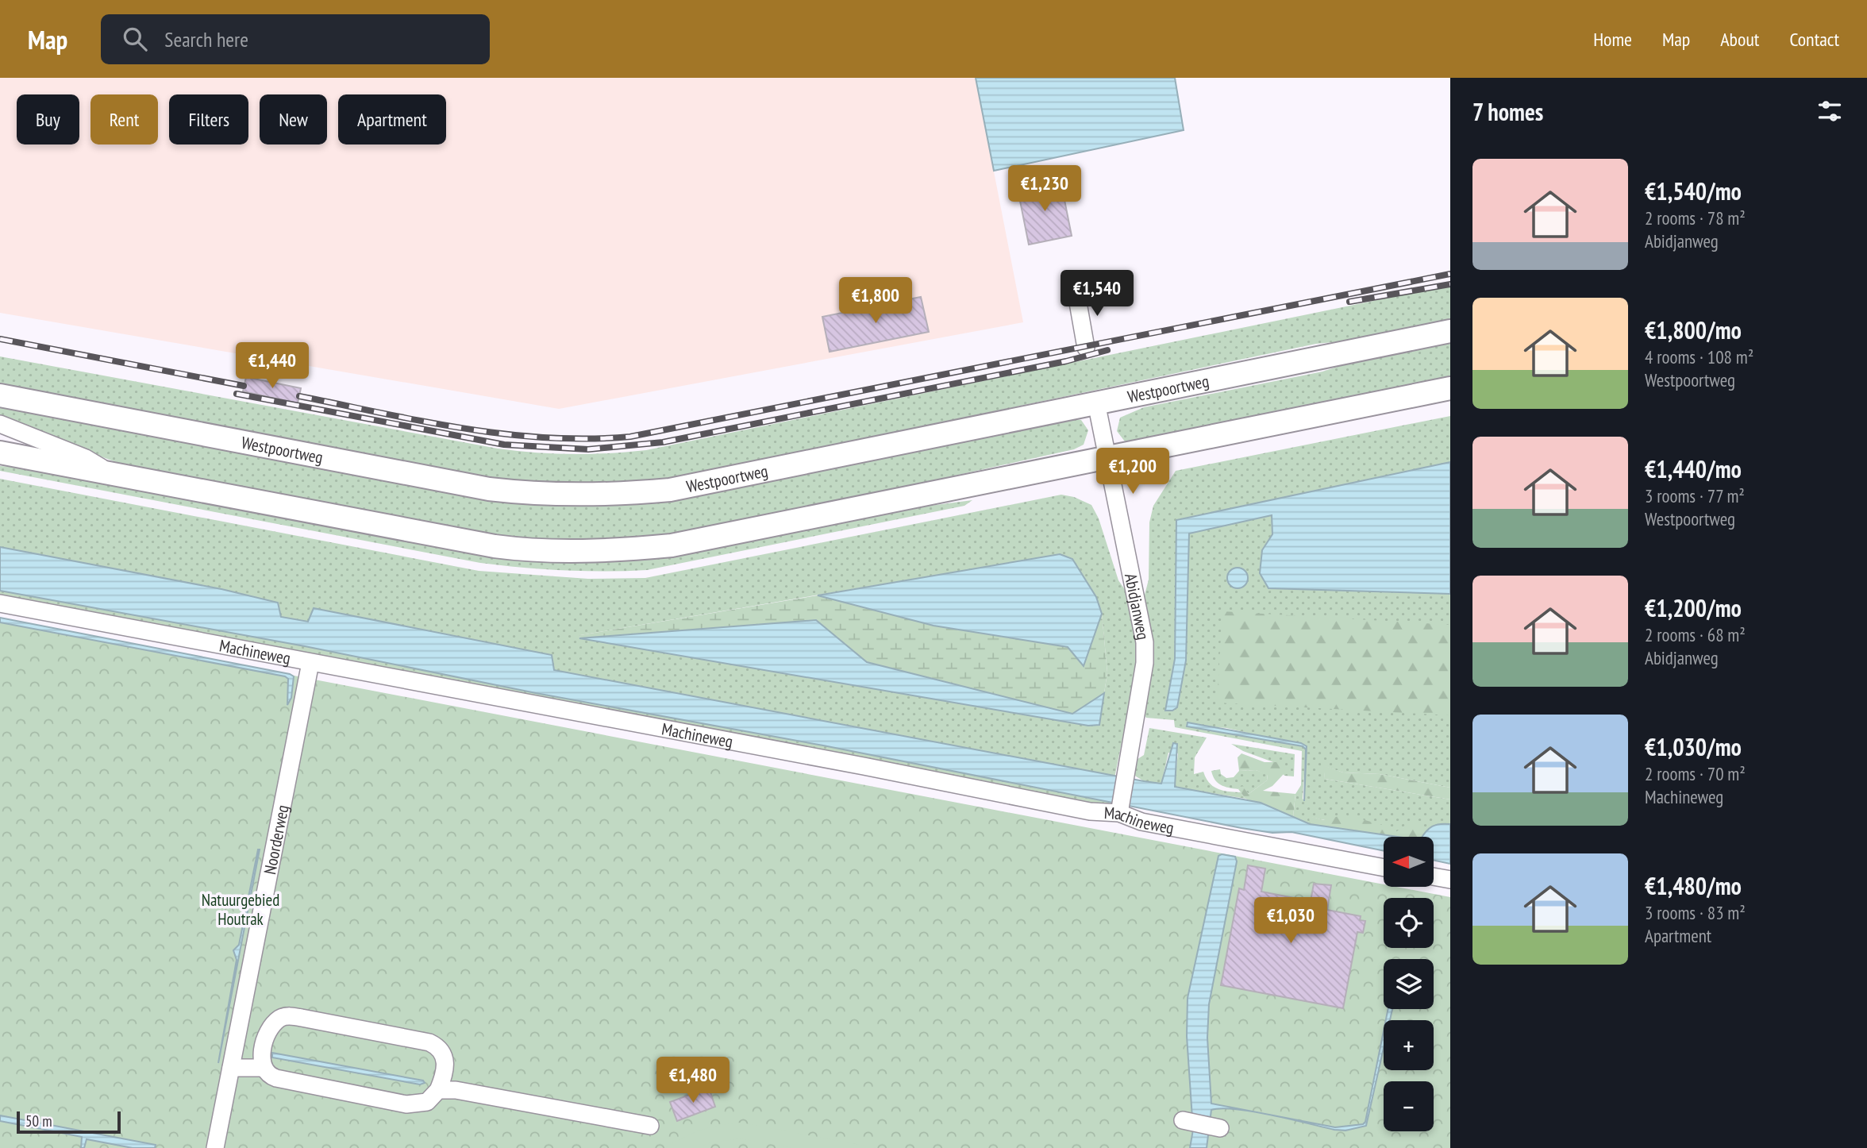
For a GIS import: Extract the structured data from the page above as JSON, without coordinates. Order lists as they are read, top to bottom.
{
  "streets": {
    "main road": ["Westpoortweg"],
    "street": ["Abidjanweg", "Machineweg", "Noorderweg"]
  },
  "crossings": [
    ["Westpoortweg", "Abidjanweg"],
    ["Abidjanweg", "Machineweg"],
    ["Machineweg", "Noorderweg"]
  ],
  "parks": ["Natuurgebied Houtrak"],
  "scale_bar": "50 m",
  "north": "left",
  "page": {
    "header": "Map",
    "search": "Search here",
    "nav": [
      "Home",
      "Map",
      "About",
      "Contact"
    ],
    "heading": "7 homes",
    "chip": [
      "Buy",
      "Rent",
      "Filters",
      "New",
      "Apartment"
    ],
    "list": [
      {
        "name": "€1,540/mo",
        "note": "2 rooms · 78 m² · Abidjanweg"
      },
      {
        "name": "€1,800/mo",
        "note": "4 rooms · 108 m² · Westpoortweg"
      },
      {
        "name": "€1,440/mo",
        "note": "3 rooms · 77 m² · Westpoortweg"
      },
      {
        "name": "€1,200/mo",
        "note": "2 rooms · 68 m² · Abidjanweg"
      },
      {
        "name": "€1,030/mo",
        "note": "2 rooms · 70 m² · Machineweg"
      },
      {
        "name": "€1,480/mo",
        "note": "3 rooms · 83 m² · Apartment"
      }
    ],
    "price": [
      "€1,230",
      "€1,540",
      "€1,800",
      "€1,440",
      "€1,200",
      "€1,030",
      "€1,480"
    ],
    "map_buttons": ["+", "−"],
    "scale": "50 m"
  }
}
